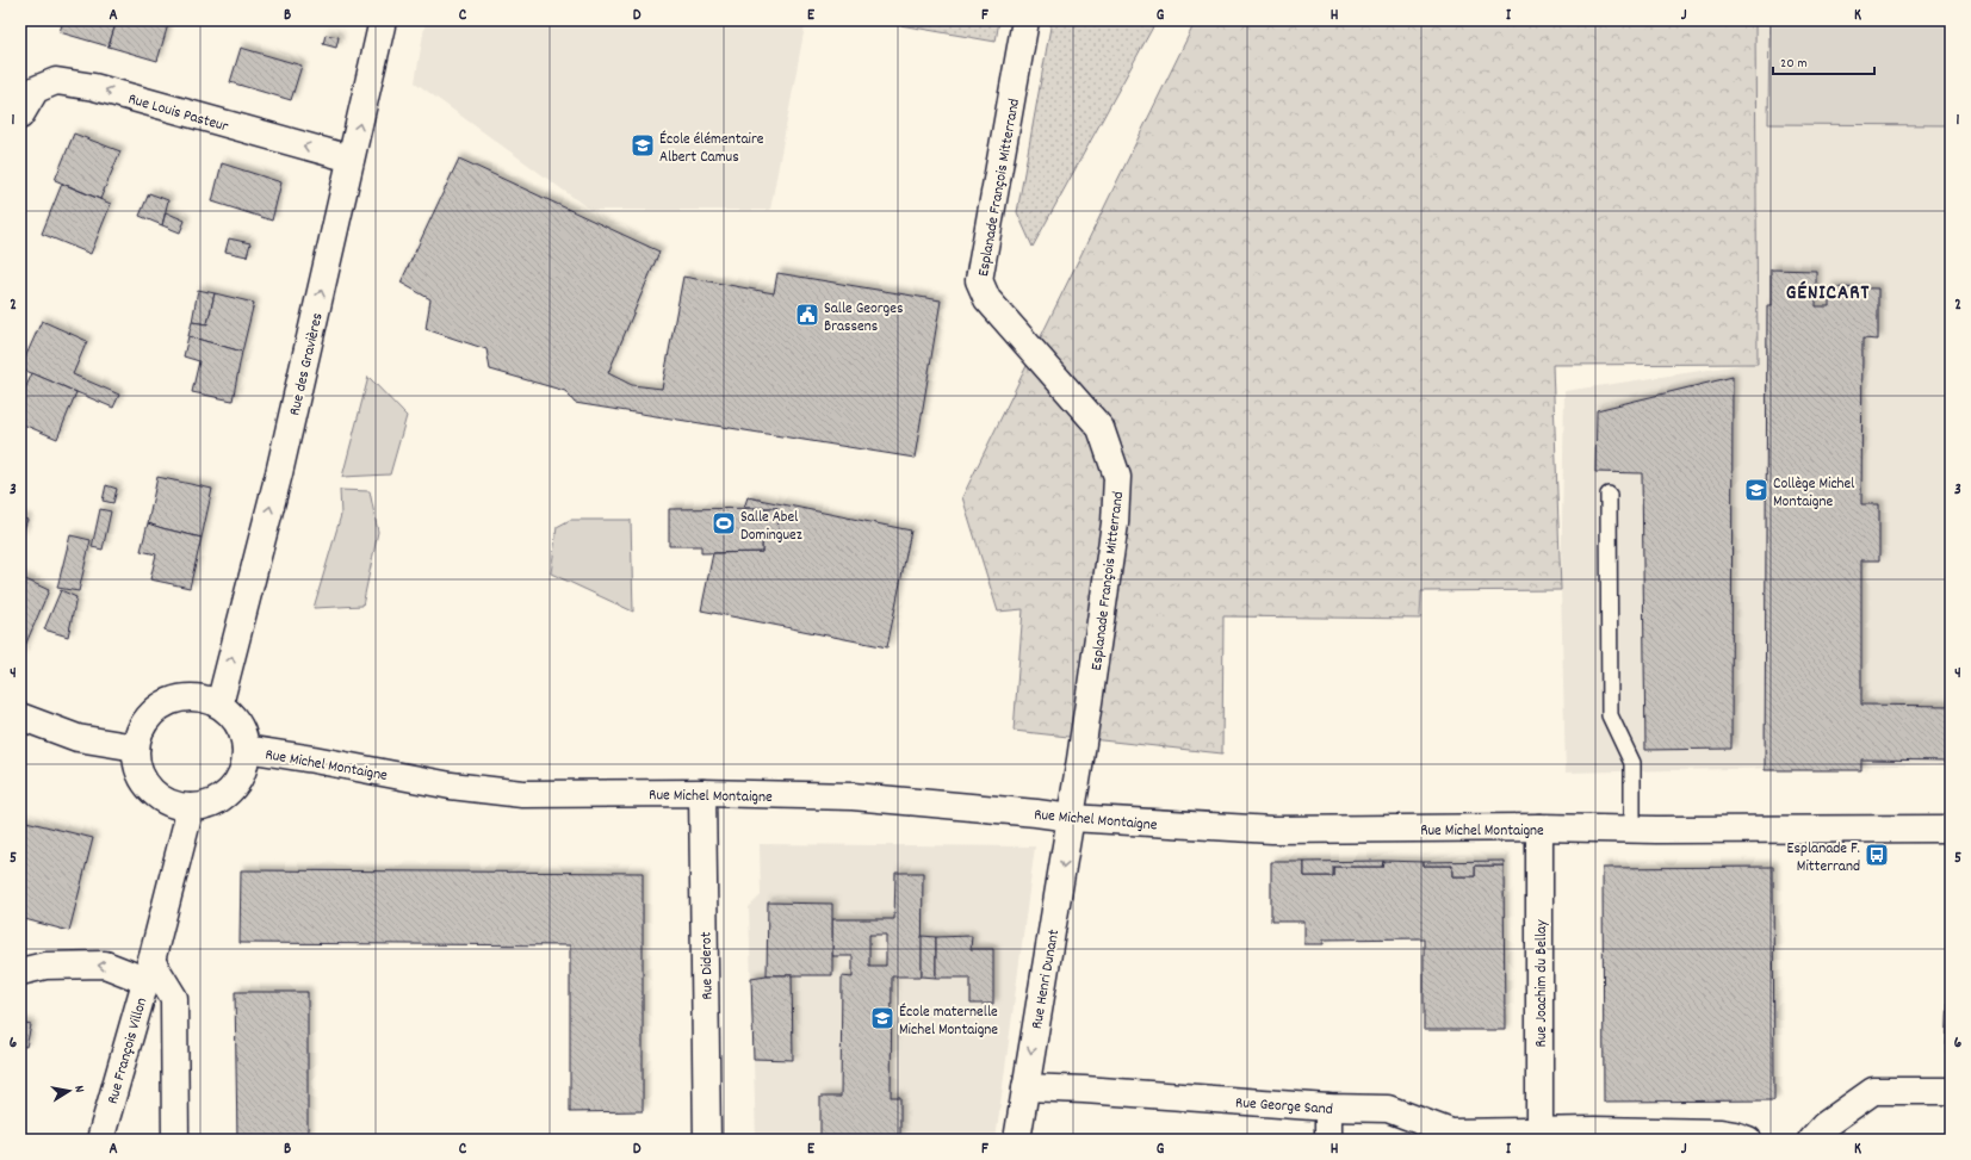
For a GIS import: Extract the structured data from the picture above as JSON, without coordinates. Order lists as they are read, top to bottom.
{
  "streets": {
    "street": [
      "Rue Louis Pasteur",
      "Esplanade François Mitterrand",
      "Rue des Gravières",
      "Rue Michel Montaigne",
      "Rue Diderot",
      "Rue Henri Dunant",
      "Rue Joachim du Bellay",
      "Rue François Villon",
      "Rue George Sand"
    ]
  },
  "crossings": [
    ["Rue Louis Pasteur", "Rue des Gravières"],
    ["Esplanade François Mitterrand", "Rue Michel Montaigne"],
    ["Esplanade François Mitterrand", "Rue Henri Dunant"],
    ["Rue des Gravières", "Rue Michel Montaigne"],
    ["Rue des Gravières", "Rue François Villon"],
    ["Rue Michel Montaigne", "Rue Diderot"],
    ["Rue Michel Montaigne", "Rue Henri Dunant"],
    ["Rue Michel Montaigne", "Rue Joachim du Bellay"],
    ["Rue Michel Montaigne", "Rue François Villon"],
    ["Rue Henri Dunant", "Rue George Sand"],
    ["Rue Joachim du Bellay", "Rue George Sand"]
  ],
  "one_way": ["Rue Louis Pasteur", "Rue des Gravières", "Rue Henri Dunant"],
  "districts": ["GÉNICART"],
  "places": {
    "school or university": ["École élémentaire Albert Camus", "Collège Michel Montaigne", "École maternelle Michel Montaigne"],
    "public building": ["Salle Georges Brassens"],
    "sports": ["Salle Abel Dominguez"],
    "bus stop": ["Esplanade F. Mitterrand"]
  },
  "scale_bar": "20 m",
  "north": "right",
  "grid": {
    "columns": [
      "A",
      "B",
      "C",
      "D",
      "E",
      "F",
      "G",
      "H",
      "I",
      "J",
      "K"
    ],
    "rows": [
      "1",
      "2",
      "3",
      "4",
      "5",
      "6"
    ]
  }
}
